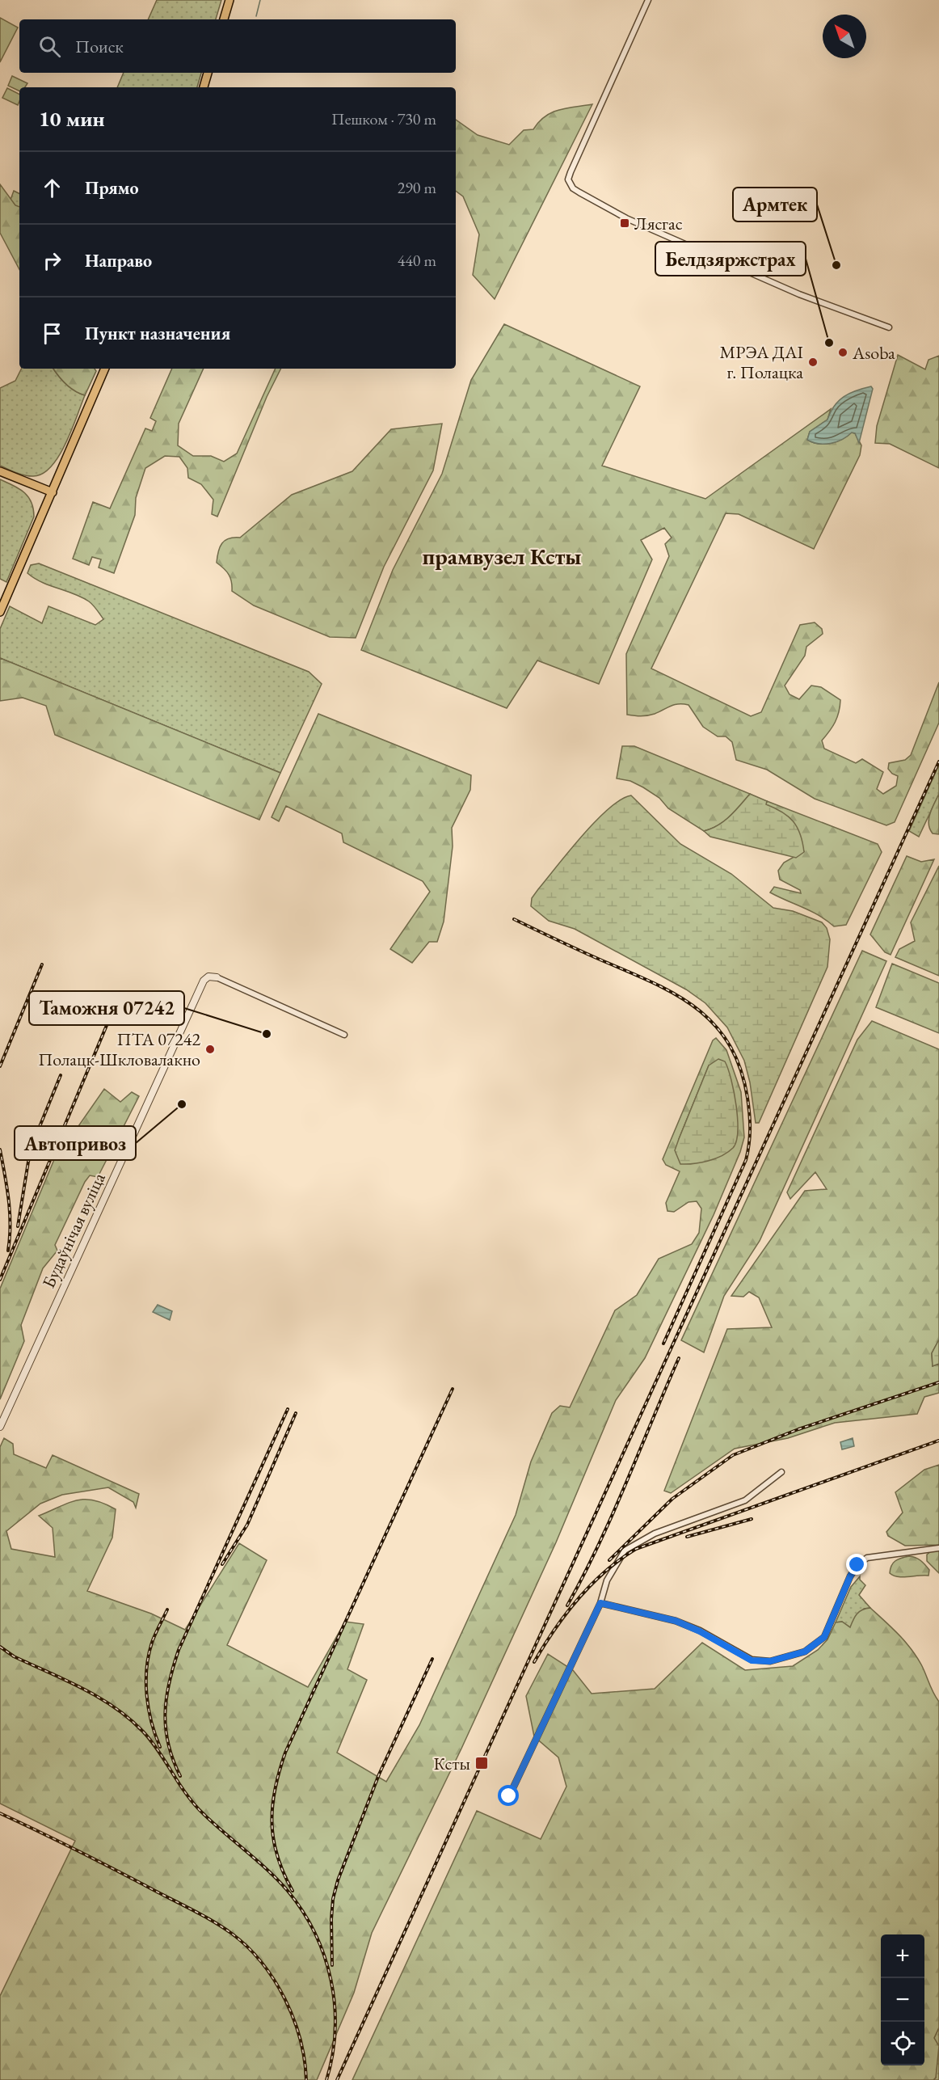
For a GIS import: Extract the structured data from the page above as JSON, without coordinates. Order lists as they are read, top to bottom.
{
  "streets": {
    "street": ["Будаўнічая вуліца"]
  },
  "districts": ["прамвузел Ксты"],
  "places": {
    "transit": ["Лясгас", "Ксты"],
    "other": [
      "Армтек",
      "Белдзяржстрах",
      "Asoba",
      "МРЭА ДАІ г. Полацка",
      "Таможня 07242",
      "ПТА 07242 Полацк-Шкловалакно",
      "Автопривоз"
    ]
  },
  "north": "top left",
  "page": {
    "search": "Поиск",
    "heading": ["10 мин", "Пешком · 730 m"],
    "list": [
      ["Прямо", "290 m"],
      ["Направо", "440 m"],
      "Пункт назначения"
    ],
    "map_buttons": ["+", "−"]
  }
}
